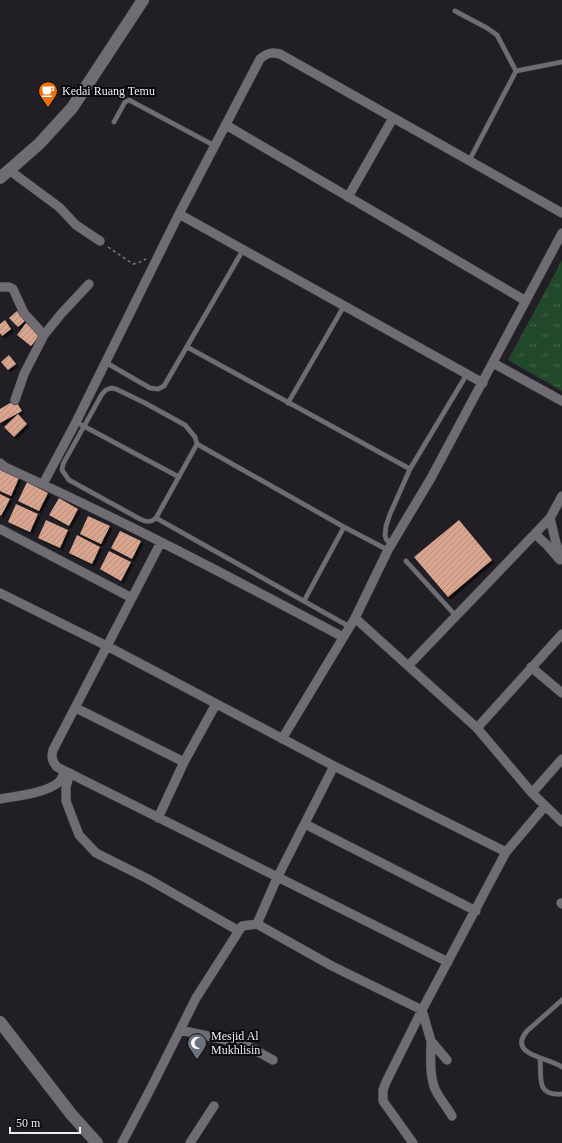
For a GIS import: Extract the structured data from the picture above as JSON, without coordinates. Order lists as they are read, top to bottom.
{
  "places": {
    "cafe": ["Kedai Ruang Temu"],
    "mosque": ["Mesjid Al Mukhlisin"]
  },
  "scale_bar": "50 m"
}
